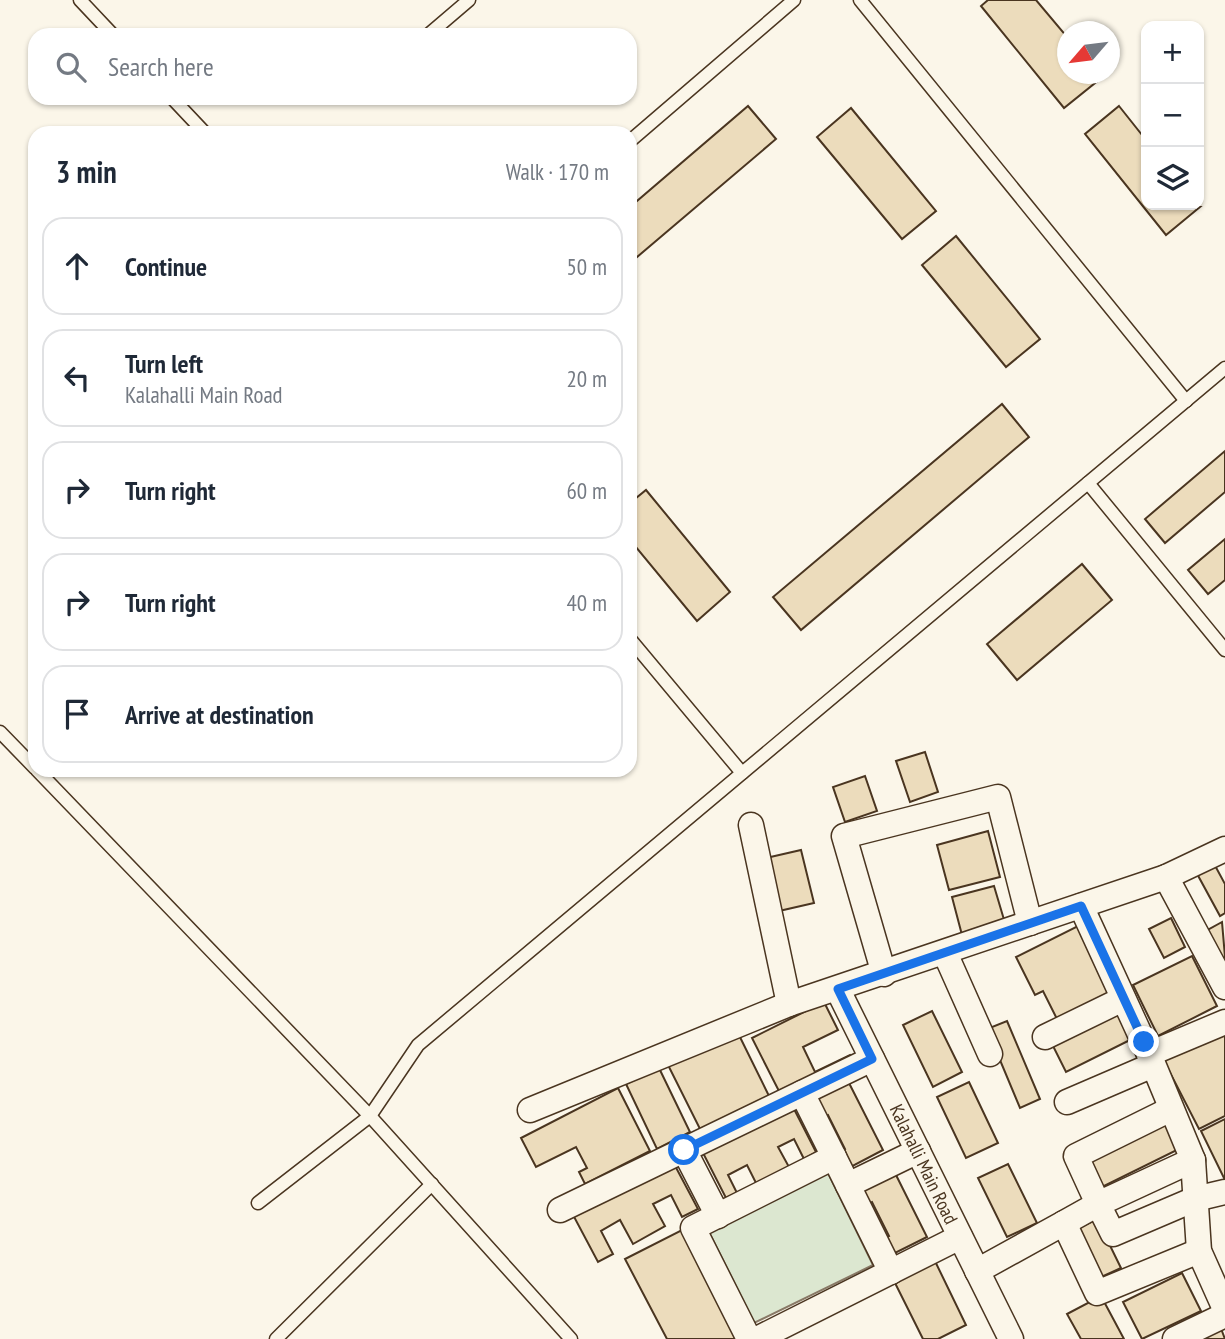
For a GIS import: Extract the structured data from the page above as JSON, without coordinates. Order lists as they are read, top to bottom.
{
  "streets": {
    "street": ["Kalahalli Main Road"]
  },
  "north": "bottom left",
  "page": {
    "map_buttons": ["+", "−"],
    "search": "Search here",
    "heading": ["3 min", "Walk · 170 m"],
    "list": [
      ["Continue", "50 m"],
      ["Turn left", "Kalahalli Main Road", "20 m"],
      ["Turn right", "60 m"],
      ["Turn right", "40 m"],
      "Arrive at destination"
    ]
  }
}
